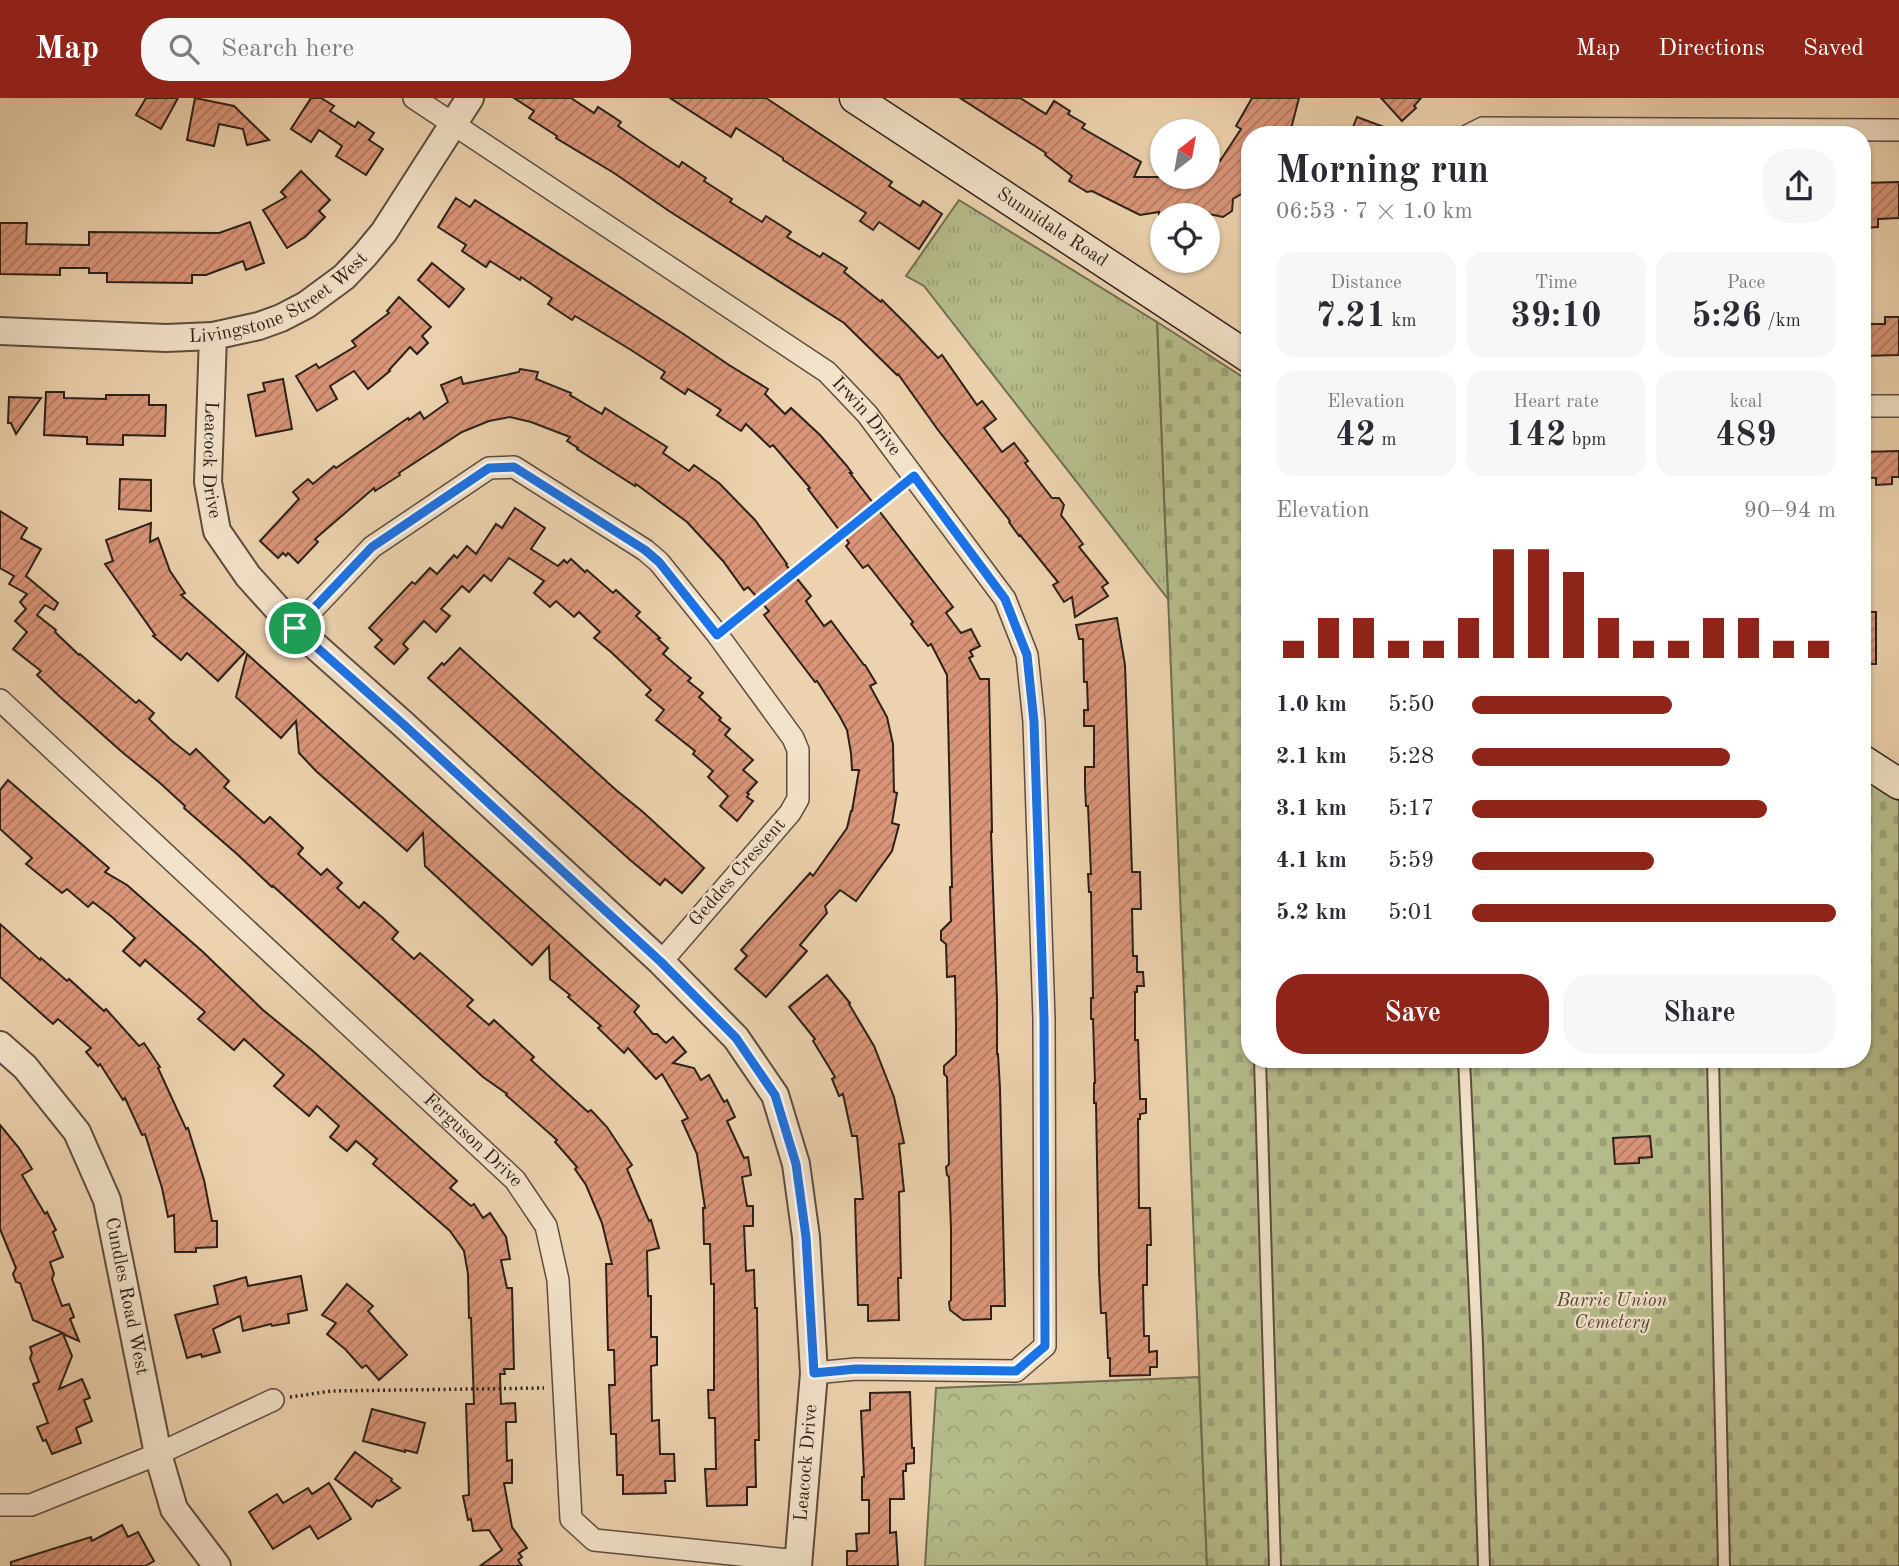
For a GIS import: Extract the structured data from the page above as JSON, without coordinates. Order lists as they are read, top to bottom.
{
  "streets": {
    "main road": ["Sunnidale Road"],
    "street": [
      "Livingstone Street West",
      "Irwin Drive",
      "Leacock Drive",
      "Geddes Crescent",
      "Ferguson Drive",
      "Cundles Road West"
    ]
  },
  "crossings": [
    ["Livingstone Street West", "Irwin Drive"],
    ["Livingstone Street West", "Leacock Drive"],
    ["Irwin Drive", "Leacock Drive"],
    ["Leacock Drive", "Geddes Crescent"],
    ["Leacock Drive", "Ferguson Drive"]
  ],
  "parks": ["Barrie Union Cemetery"],
  "north": "top right",
  "page": {
    "header": "Map",
    "search": "Search here",
    "nav": ["Map", "Directions", "Saved"],
    "heading": ["Morning run", "06:53 · 7 × 1.0 km"],
    "stats": [
      ["Distance", "7.21 km"],
      ["Time", "39:10"],
      ["Pace", "5:26 /km"],
      ["Elevation", "42 m"],
      ["Heart rate", "142 bpm"],
      ["kcal", "489"]
    ],
    "chart": ["Elevation", "90–94 m"],
    "list": [
      {
        "name": "1.0 km",
        "note": "5:50"
      },
      {
        "name": "2.1 km",
        "note": "5:28"
      },
      {
        "name": "3.1 km",
        "note": "5:17"
      },
      {
        "name": "4.1 km",
        "note": "5:59"
      },
      {
        "name": "5.2 km",
        "note": "5:01"
      }
    ],
    "buttons": ["Save", "Share"]
  }
}
